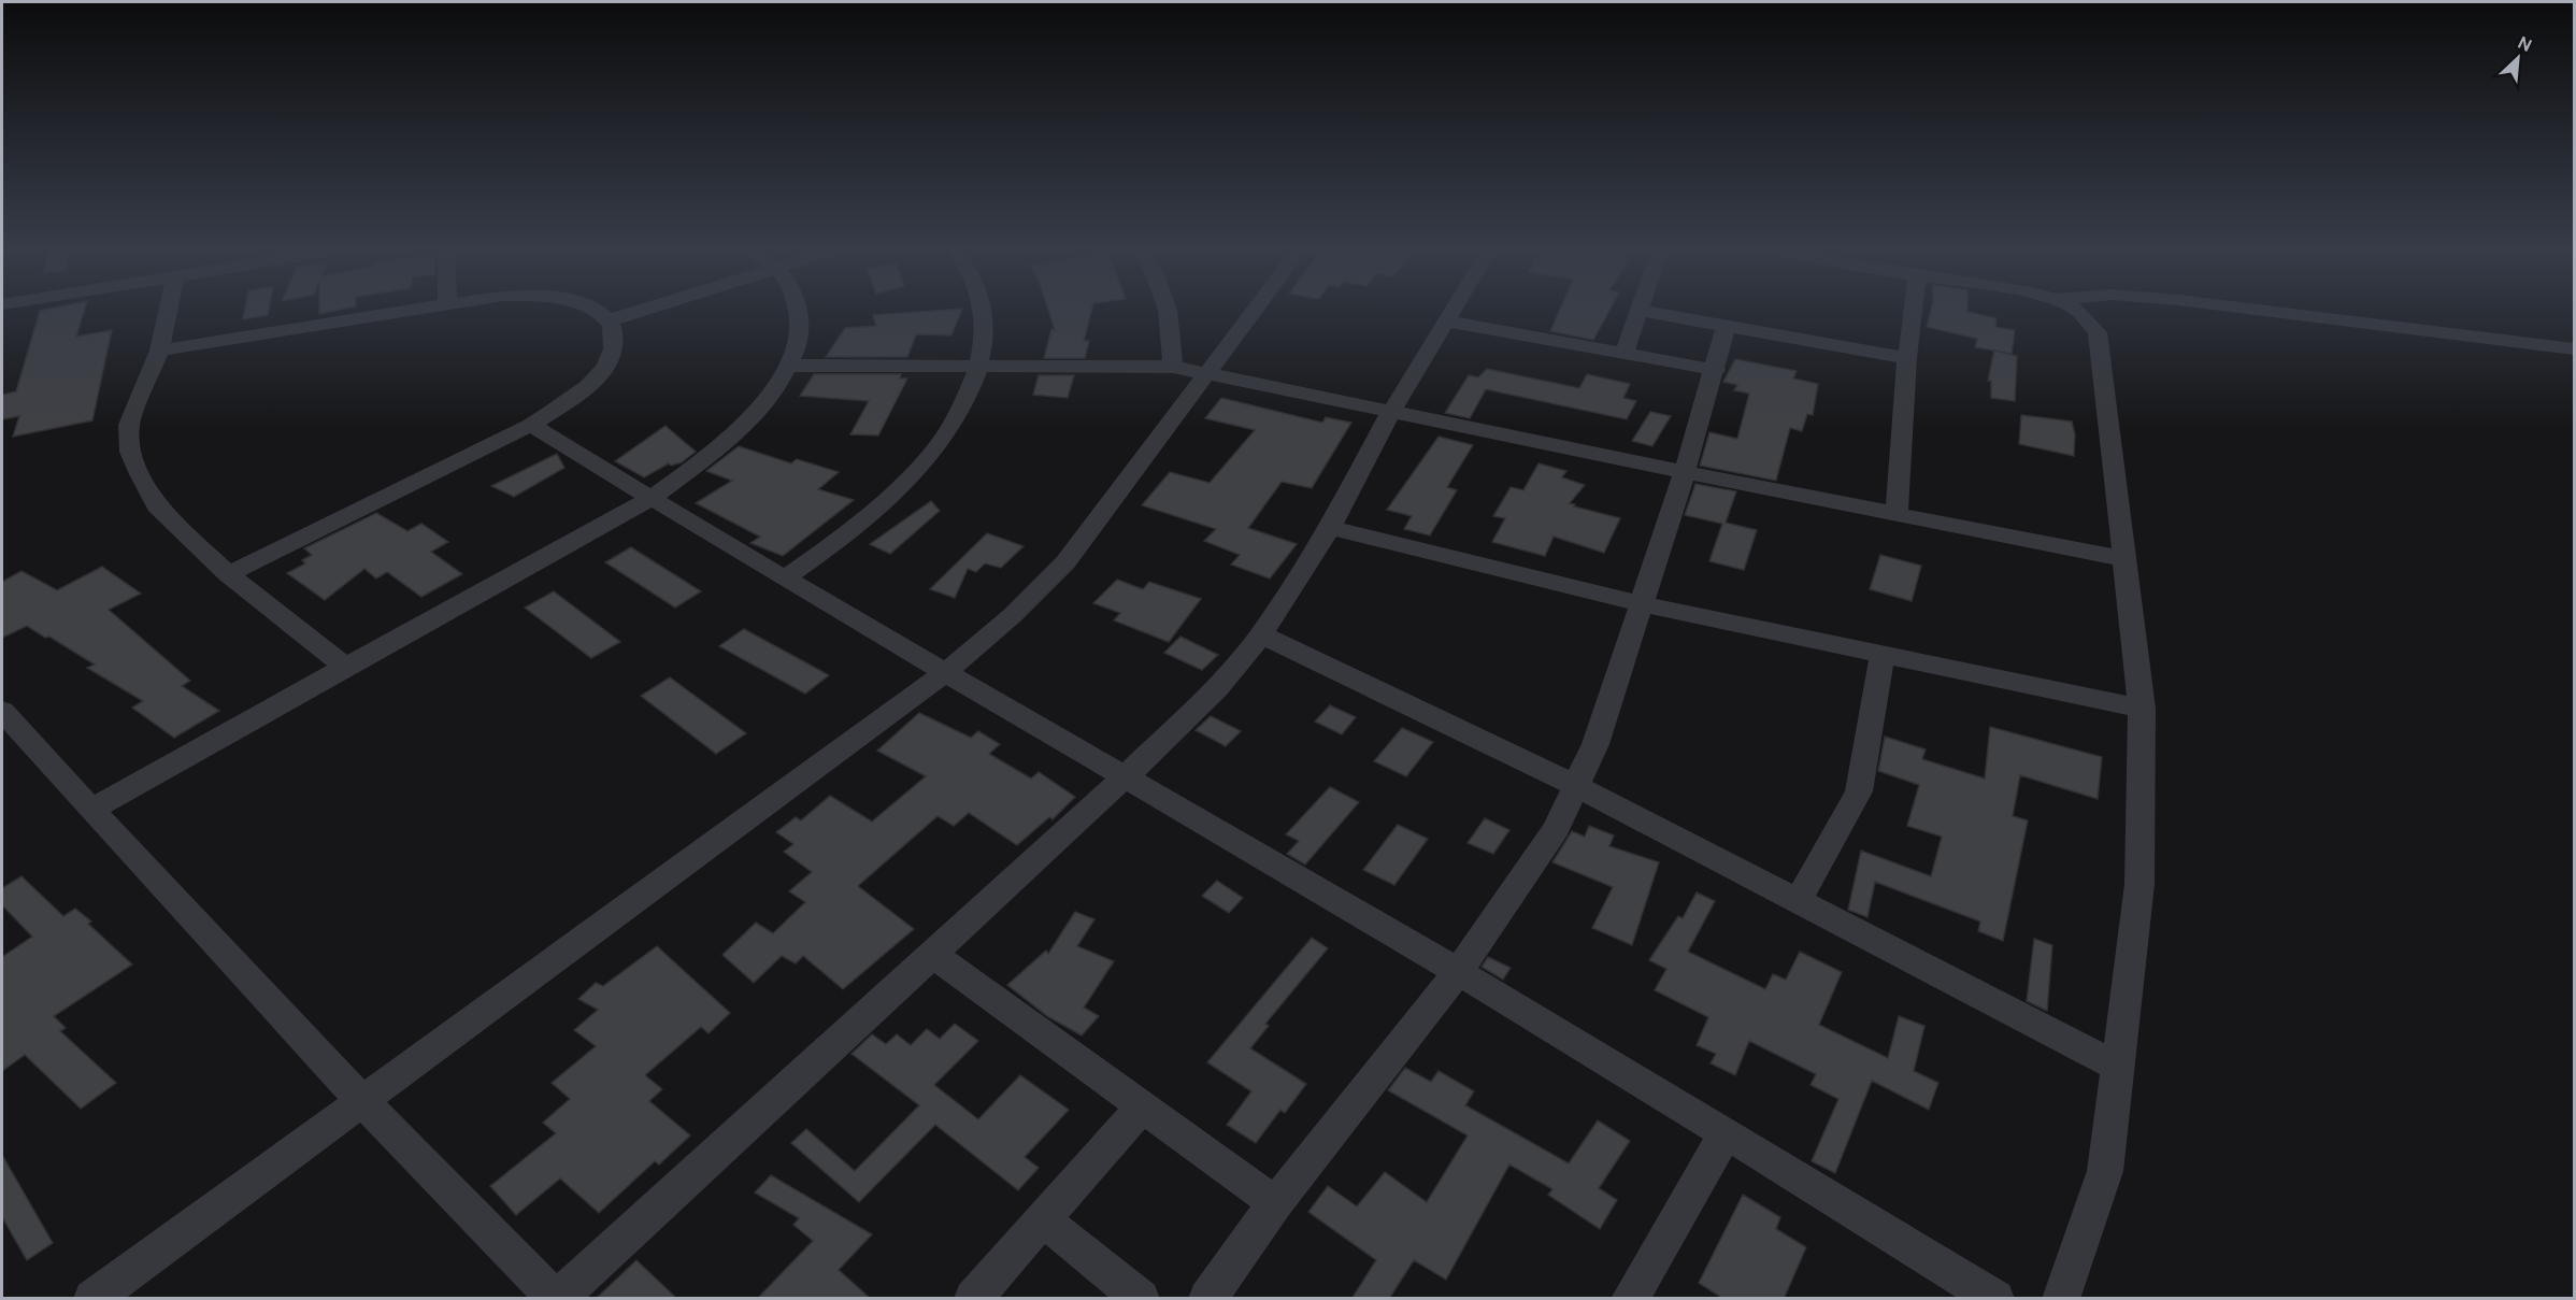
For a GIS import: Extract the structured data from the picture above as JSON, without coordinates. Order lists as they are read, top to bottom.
{
  "north": "top right"
}
